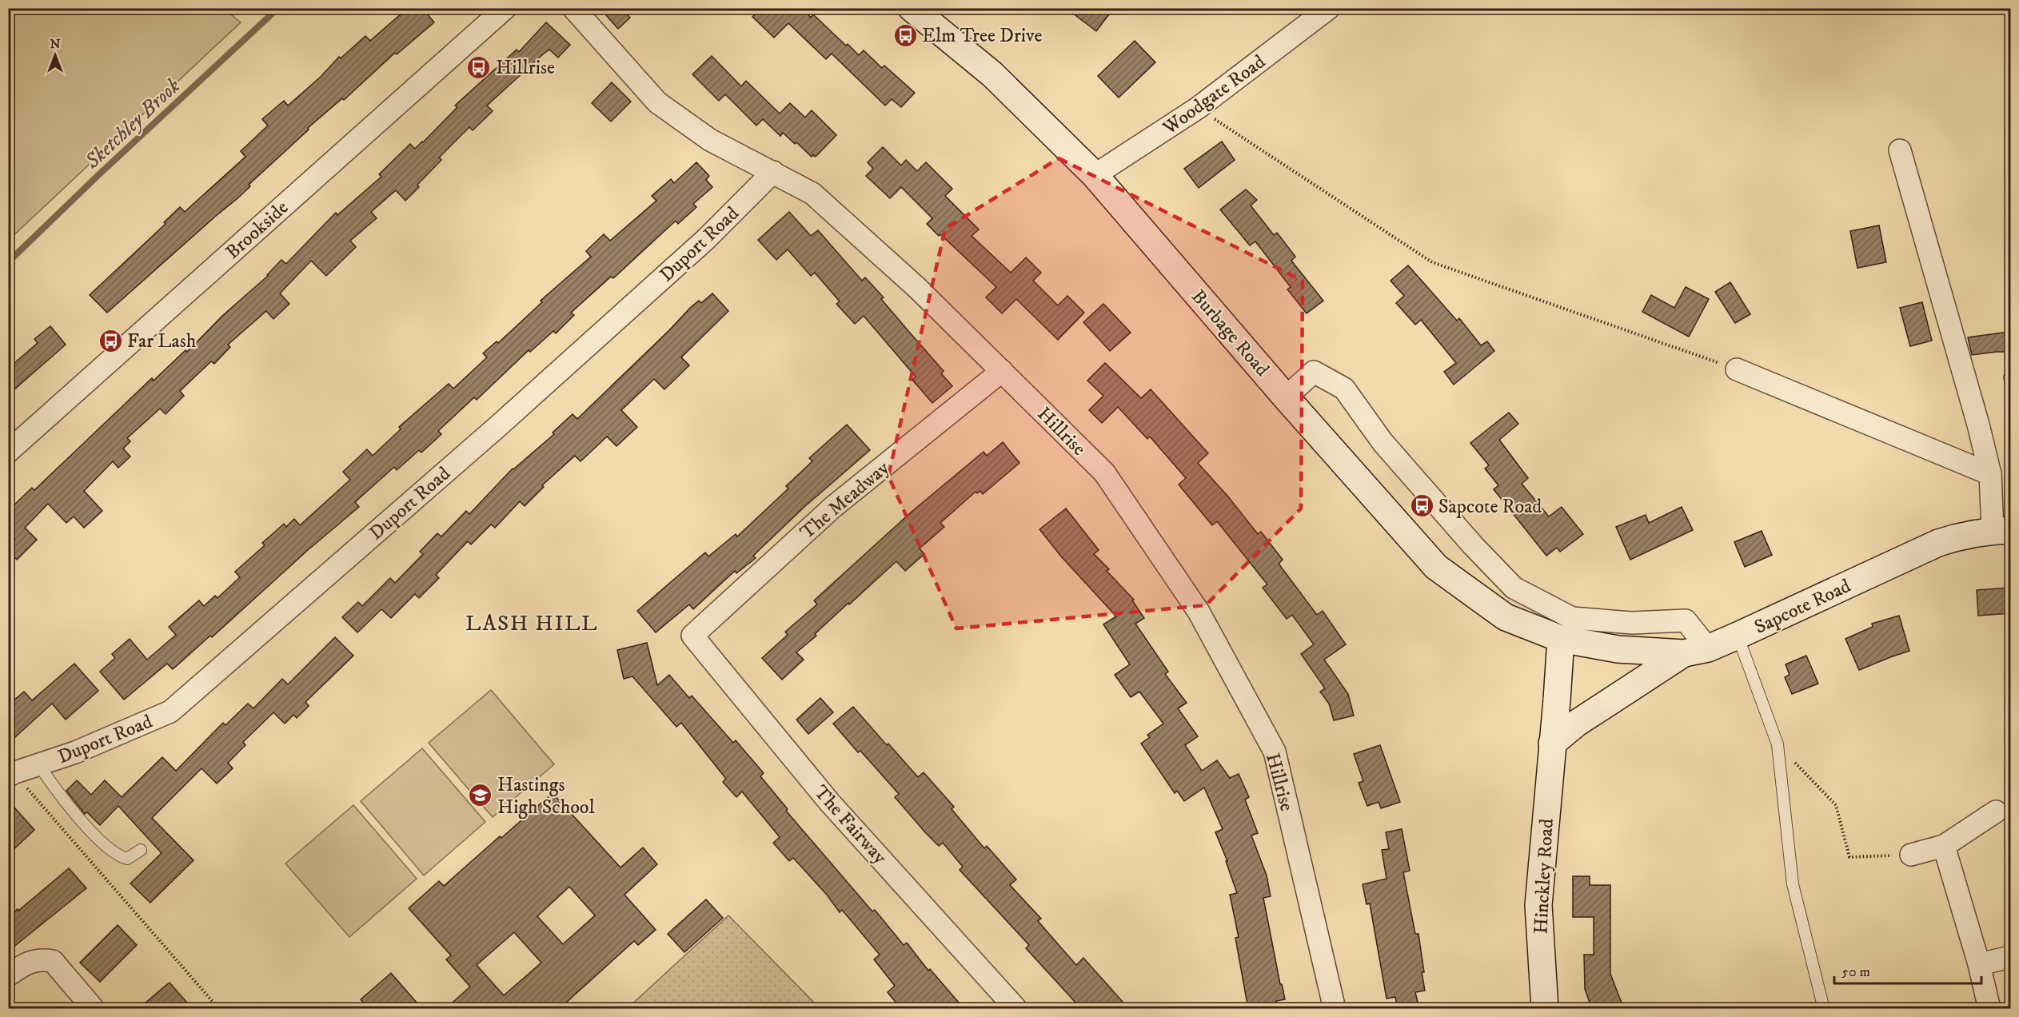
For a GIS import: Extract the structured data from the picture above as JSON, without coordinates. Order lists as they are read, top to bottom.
{
  "streets": {
    "main road": ["Burbage Road", "Sapcote Road", "Hinckley Road"],
    "street": [
      "Woodgate Road",
      "Brookside",
      "Duport Road",
      "Hillrise",
      "The Meadway",
      "The Fairway"
    ]
  },
  "crossings": [
    ["Woodgate Road", "Burbage Road"],
    ["Duport Road", "Hillrise"],
    ["Burbage Road", "Sapcote Road"],
    ["Burbage Road", "Hinckley Road"],
    ["Hillrise", "The Meadway"],
    ["The Meadway", "The Fairway"],
    ["Sapcote Road", "Hinckley Road"]
  ],
  "districts": ["LASH HILL"],
  "water": ["Sketchley Brook"],
  "places": {
    "bus stop": [
      "Elm Tree Drive",
      "Hillrise",
      "Far Lash",
      "Sapcote Road"
    ],
    "school or university": ["Hastings High School"]
  },
  "scale_bar": "50 m",
  "north": "top"
}
